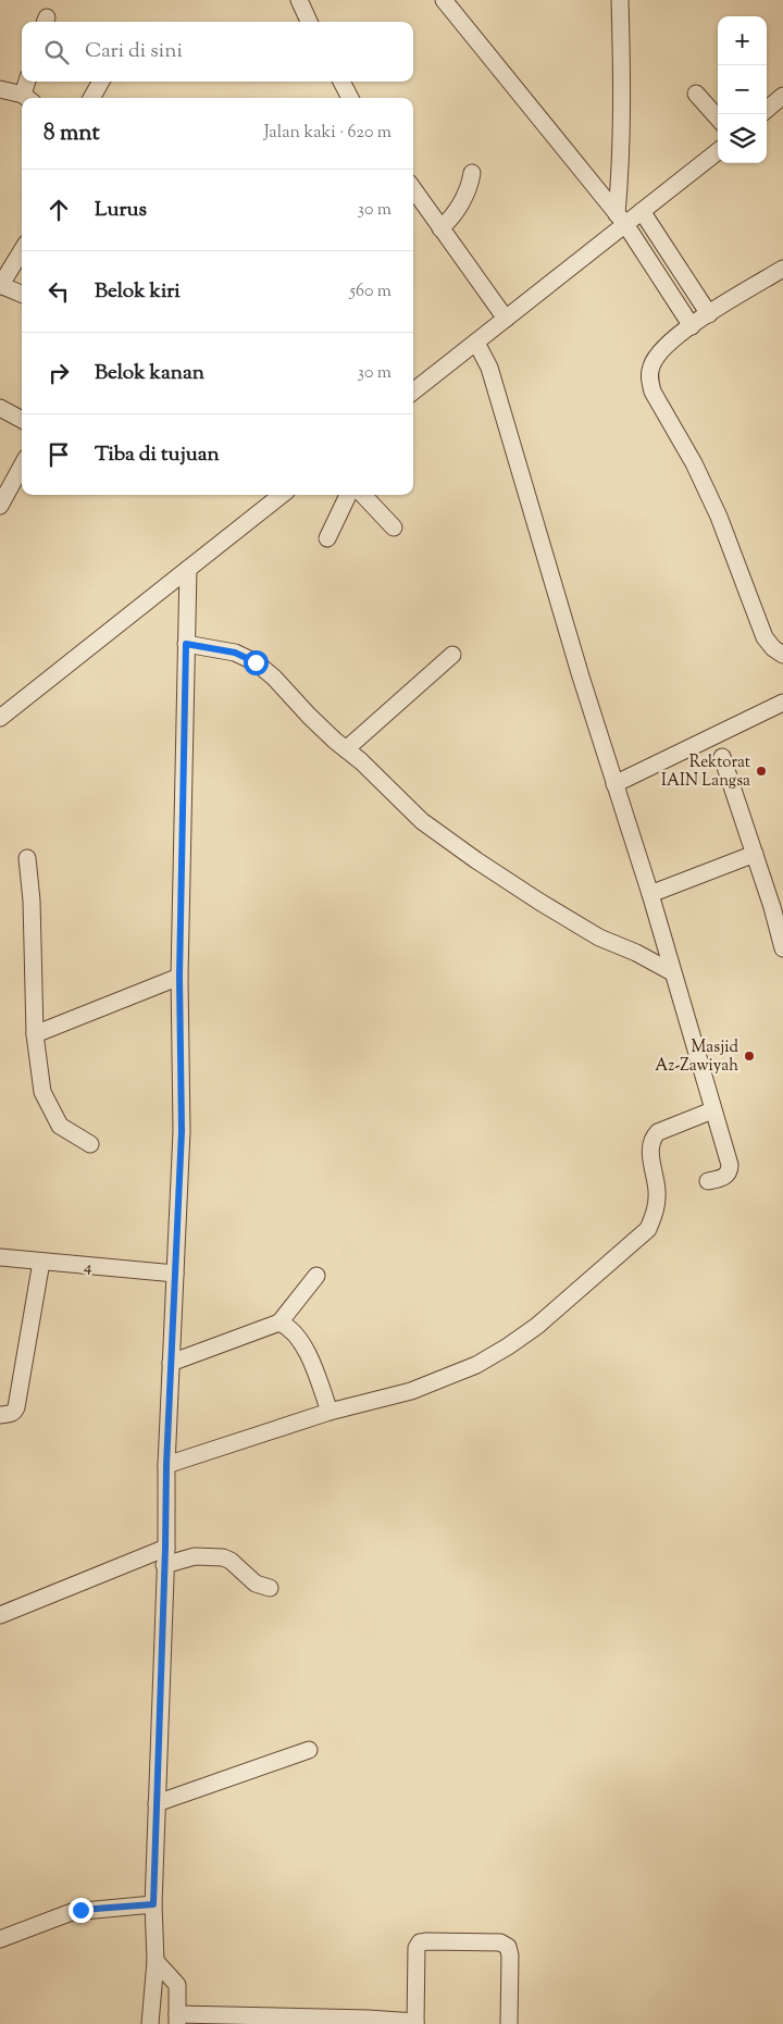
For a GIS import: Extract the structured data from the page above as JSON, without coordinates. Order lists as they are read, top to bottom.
{
  "streets": {
    "street": ["4"]
  },
  "places": ["Rektorat IAIN Langsa", "Masjid Az-Zawiyah"],
  "page": {
    "map_buttons": ["+", "−"],
    "search": "Cari di sini",
    "heading": ["8 mnt", "Jalan kaki · 620 m"],
    "list": [
      ["Lurus", "30 m"],
      ["Belok kiri", "560 m"],
      ["Belok kanan", "30 m"],
      "Tiba di tujuan"
    ]
  }
}
